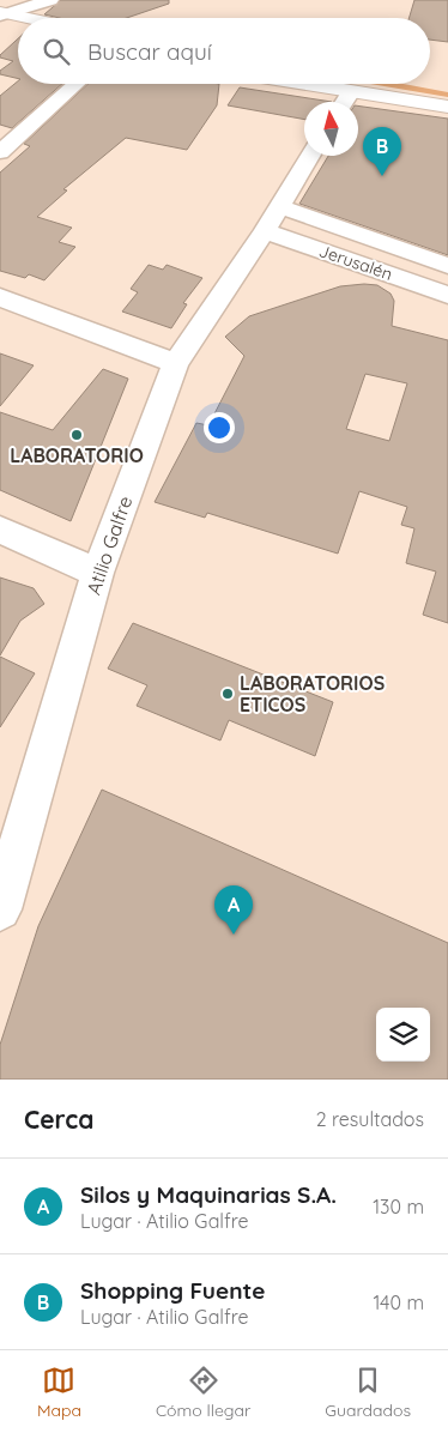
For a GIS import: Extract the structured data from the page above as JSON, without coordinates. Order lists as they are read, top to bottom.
{
  "streets": {
    "street": ["Jerusalén", "Atilio Galfre"]
  },
  "crossings": [
    ["Jerusalén", "Atilio Galfre"]
  ],
  "places": ["LABORATORIO", "LABORATORIOS ETICOS"],
  "north": "top",
  "page": {
    "search": "Buscar aquí",
    "pins": ["B", "A"],
    "heading": ["Cerca", "2 resultados"],
    "list": [
      {
        "mark": "A",
        "name": "Silos y Maquinarias S.A.",
        "note": "Lugar · Atilio Galfre",
        "value": "130 m"
      },
      {
        "mark": "B",
        "name": "Shopping Fuente",
        "note": "Lugar · Atilio Galfre",
        "value": "140 m"
      }
    ],
    "nav": ["Mapa", "Cómo llegar", "Guardados"]
  }
}
